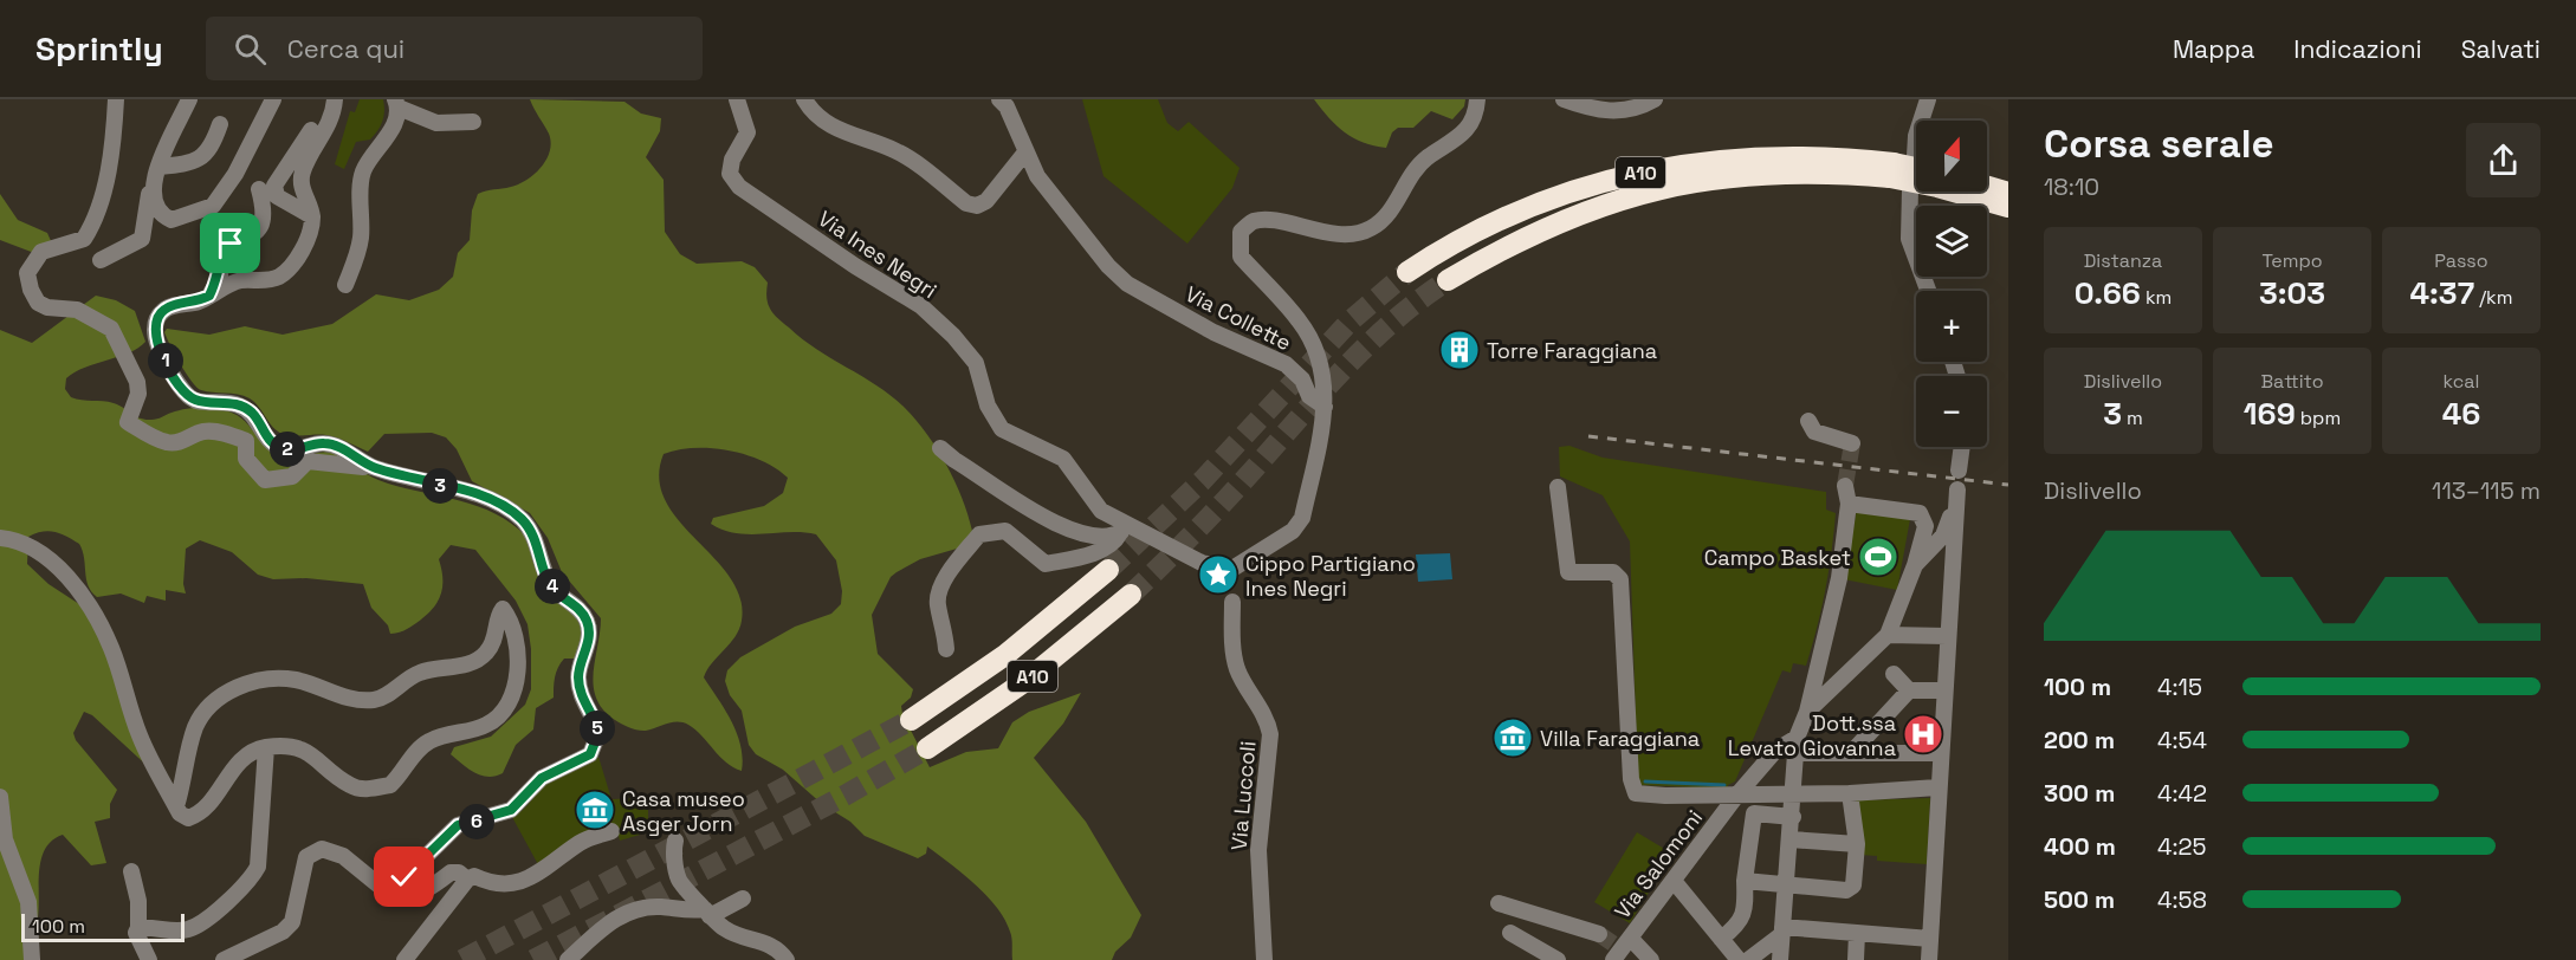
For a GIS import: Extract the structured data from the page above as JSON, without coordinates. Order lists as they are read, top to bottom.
{
  "streets": {
    "highway": ["A10"],
    "street": [
      "Via Ines Negri",
      "Via Collette",
      "Via Luccoli",
      "Via Salomoni"
    ]
  },
  "crossings": [
    ["Via Ines Negri", "Via Collette"]
  ],
  "places": {
    "building": ["Torre Faraggiana"],
    "sports": ["Campo Basket"],
    "place": ["Cippo Partigiano Ines Negri"],
    "hospital": ["Dott.ssa Levato Giovanna"],
    "museum": ["Villa Faraggiana", "Casa museo Asger Jorn"]
  },
  "scale_bar": "100 m",
  "north": "top",
  "page": {
    "header": "Sprintly",
    "search": "Cerca qui",
    "nav": ["Mappa", "Indicazioni", "Salvati"],
    "heading": ["Corsa serale", "18:10"],
    "map_buttons": ["+", "−"],
    "stats": [
      ["Distanza", "0.66 km"],
      ["Tempo", "3:03"],
      ["Passo", "4:37 /km"],
      ["Dislivello", "3 m"],
      ["Battito", "169 bpm"],
      ["kcal", "46"]
    ],
    "pins": [
      "1",
      "2",
      "3",
      "4",
      "5",
      "6"
    ],
    "chart": ["Dislivello", "113–115 m"],
    "list": [
      {
        "name": "100 m",
        "note": "4:15"
      },
      {
        "name": "200 m",
        "note": "4:54"
      },
      {
        "name": "300 m",
        "note": "4:42"
      },
      {
        "name": "400 m",
        "note": "4:25"
      },
      {
        "name": "500 m",
        "note": "4:58"
      }
    ],
    "scale": "100 m"
  }
}
